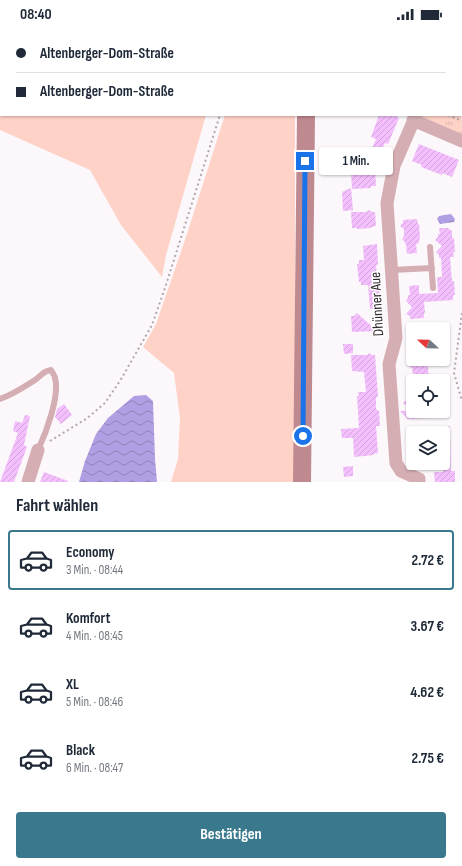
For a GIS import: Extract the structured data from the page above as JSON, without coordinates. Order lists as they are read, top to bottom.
{
  "streets": {
    "street": ["Dhünner Aue"]
  },
  "north": "left",
  "page": {
    "status": "08:40",
    "banner": ["Altenberger-Dom-Straße", "Altenberger-Dom-Straße"],
    "bubble": "1 Min.",
    "heading": "Fahrt wählen",
    "list": [
      {
        "name": "Economy",
        "note": "3 Min. · 08:44",
        "value": "2.72 €"
      },
      {
        "name": "Komfort",
        "note": "4 Min. · 08:45",
        "value": "3.67 €"
      },
      {
        "name": "XL",
        "note": "5 Min. · 08:46",
        "value": "4.62 €"
      },
      {
        "name": "Black",
        "note": "6 Min. · 08:47",
        "value": "2.75 €"
      }
    ],
    "buttons": "Bestätigen"
  }
}
